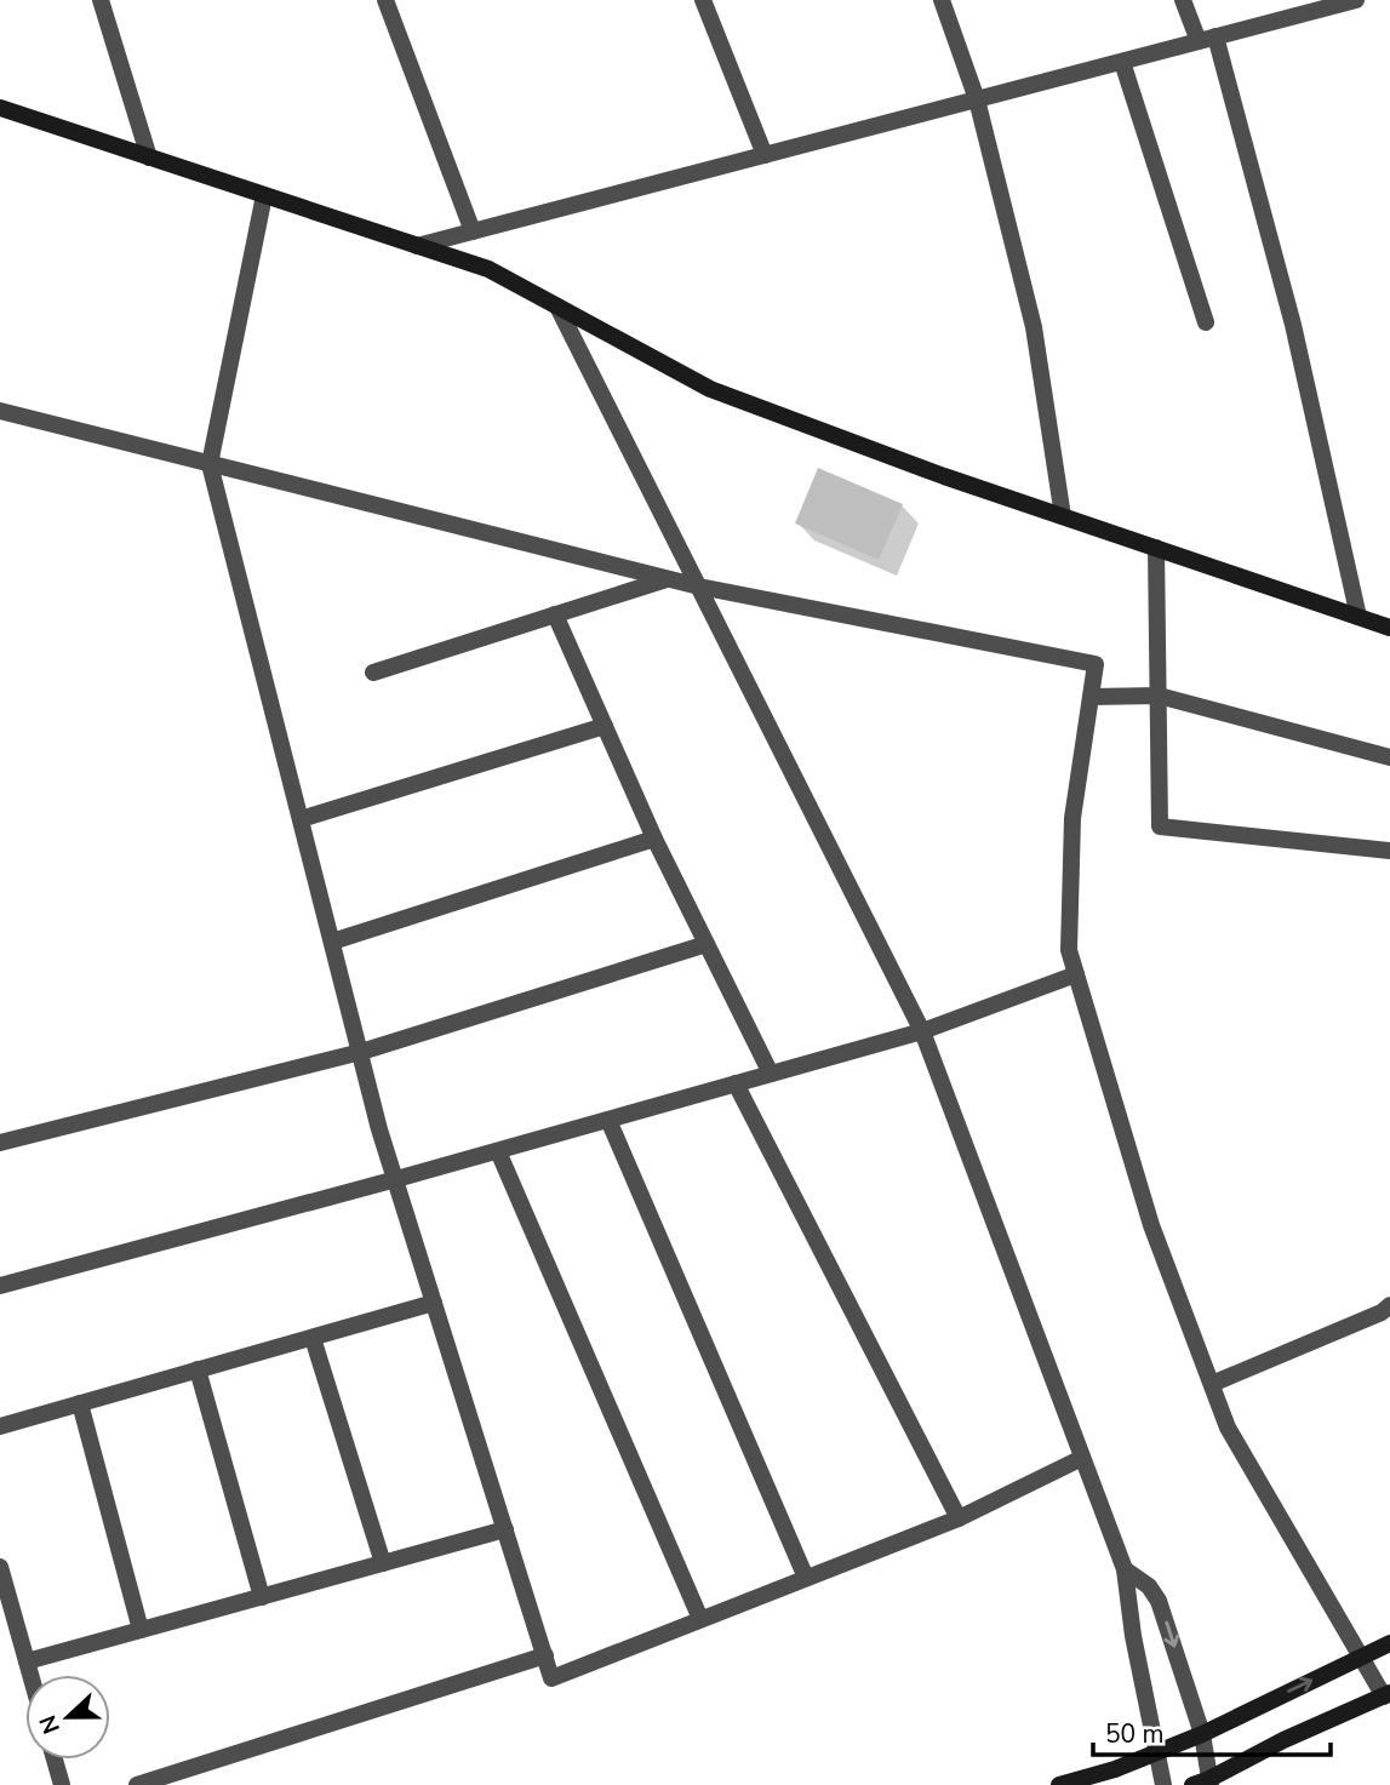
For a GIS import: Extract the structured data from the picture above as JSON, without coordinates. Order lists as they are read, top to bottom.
{
  "scale_bar": "50 m",
  "north": "left"
}
